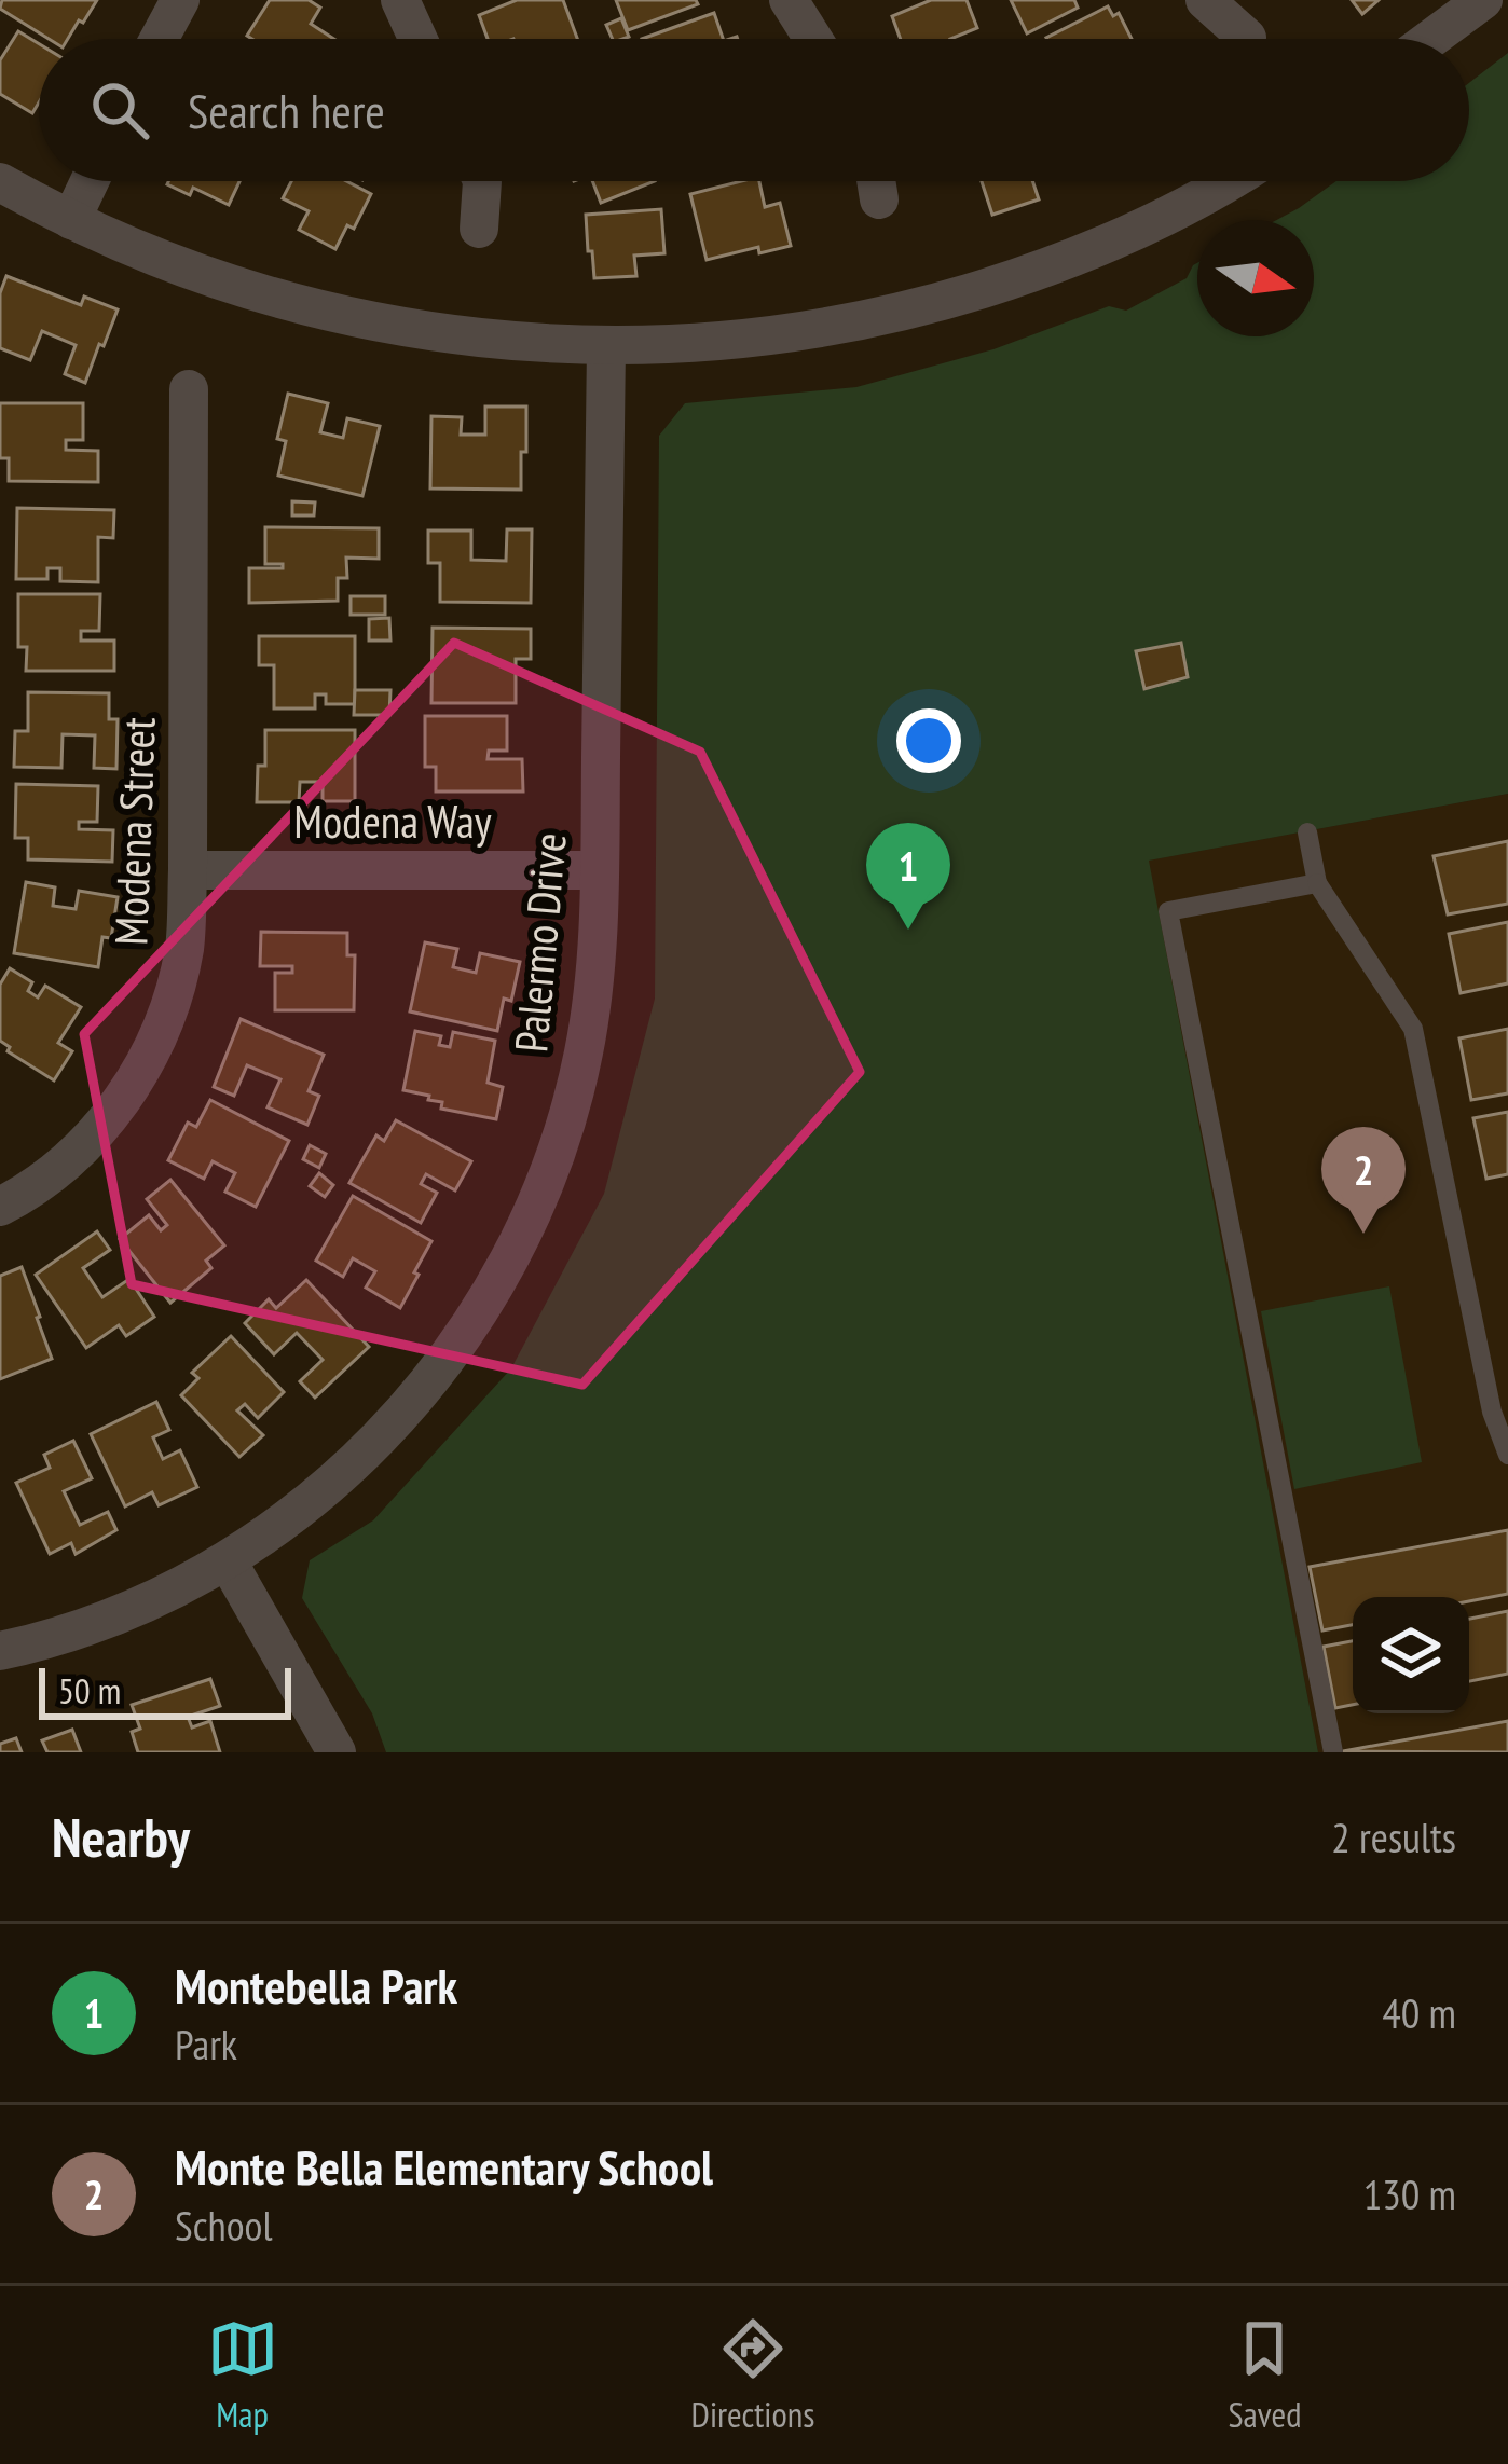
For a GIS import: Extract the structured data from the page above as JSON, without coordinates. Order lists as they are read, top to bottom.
{
  "streets": {
    "street": ["Modena Way", "Modena Street", "Palermo Drive"]
  },
  "crossings": [
    ["Modena Way", "Modena Street"],
    ["Modena Way", "Palermo Drive"]
  ],
  "scale_bar": "50 m",
  "north": "right",
  "page": {
    "search": "Search here",
    "pins": ["1", "2"],
    "scale": "50 m",
    "heading": ["Nearby", "2 results"],
    "list": [
      {
        "mark": "1",
        "name": "Montebella Park",
        "note": "Park",
        "value": "40 m"
      },
      {
        "mark": "2",
        "name": "Monte Bella Elementary School",
        "note": "School",
        "value": "130 m"
      }
    ],
    "nav": ["Map", "Directions", "Saved"]
  }
}
